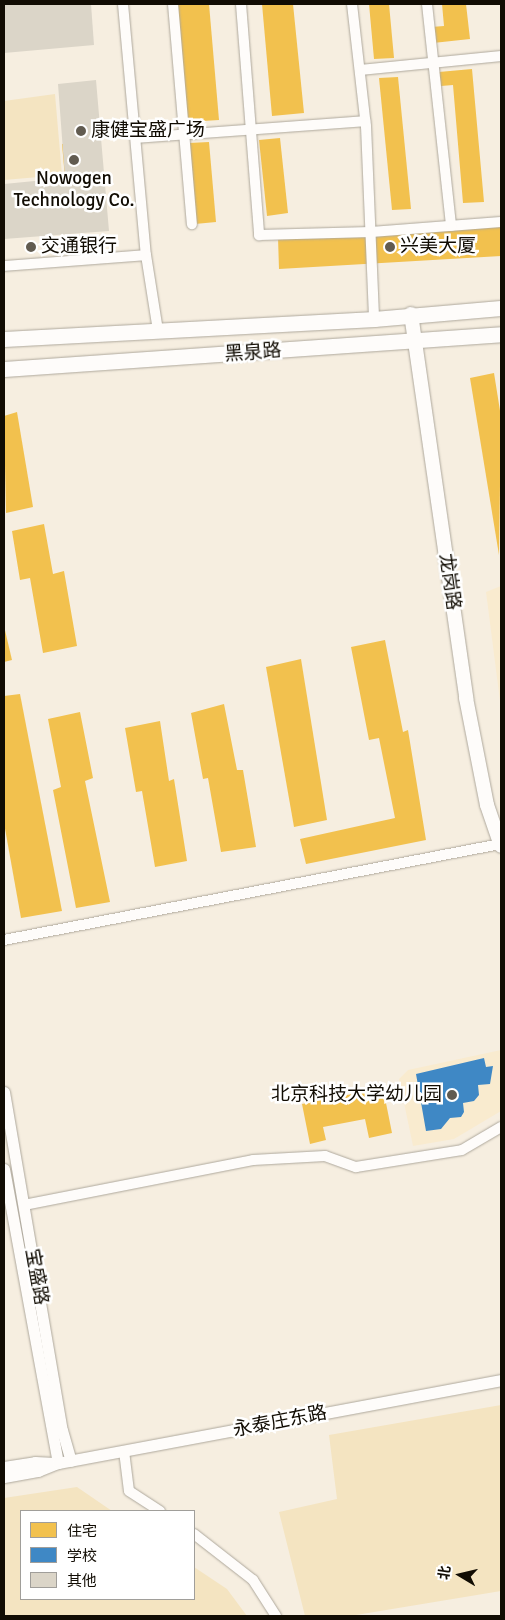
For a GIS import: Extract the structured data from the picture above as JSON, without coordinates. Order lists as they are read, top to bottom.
{
  "streets": {
    "main road": ["黑泉路", "龙岗路"],
    "street": ["宝盛路", "永泰庄东路"]
  },
  "crossings": [
    ["黑泉路", "龙岗路"],
    ["宝盛路", "永泰庄东路"]
  ],
  "places": [
    "康健宝盛广场",
    "Nowogen Technology Co.",
    "交通银行",
    "兴美大厦",
    "北京科技大学幼儿园"
  ],
  "legend": ["住宅", "学校", "其他"],
  "north": "left"
}
